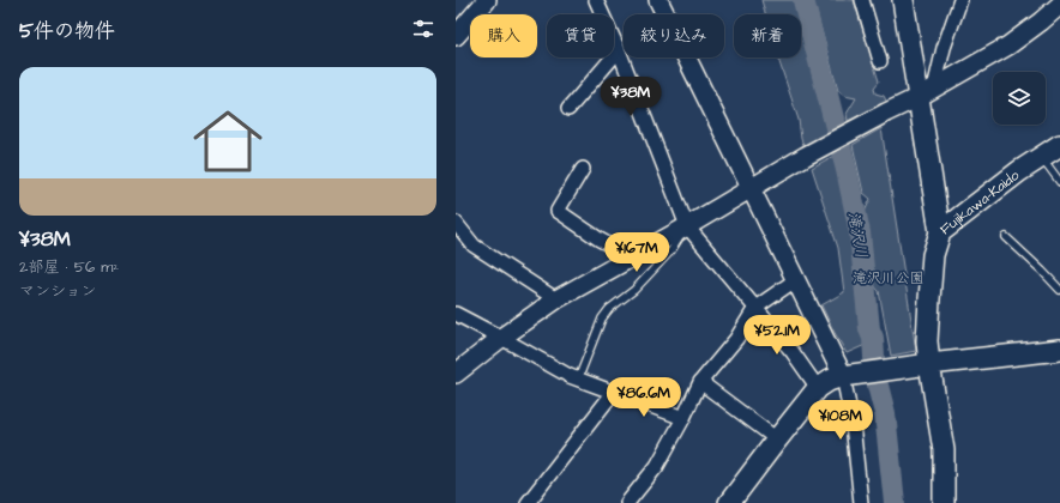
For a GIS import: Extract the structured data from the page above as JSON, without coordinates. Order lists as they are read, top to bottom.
{
  "streets": {
    "main road": ["Fujikawa-Kaido"]
  },
  "water": ["滝沢川"],
  "parks": ["滝沢川公園"],
  "page": {
    "heading": "5件の物件",
    "chip": [
      "購入",
      "賃貸",
      "絞り込み",
      "新着"
    ],
    "list": [
      {
        "name": "¥38M",
        "note": "2部屋 · 56 m² · マンション"
      }
    ],
    "price": [
      "¥38M",
      "¥167M",
      "¥52.1M",
      "¥86.6M",
      "¥108M"
    ]
  }
}
